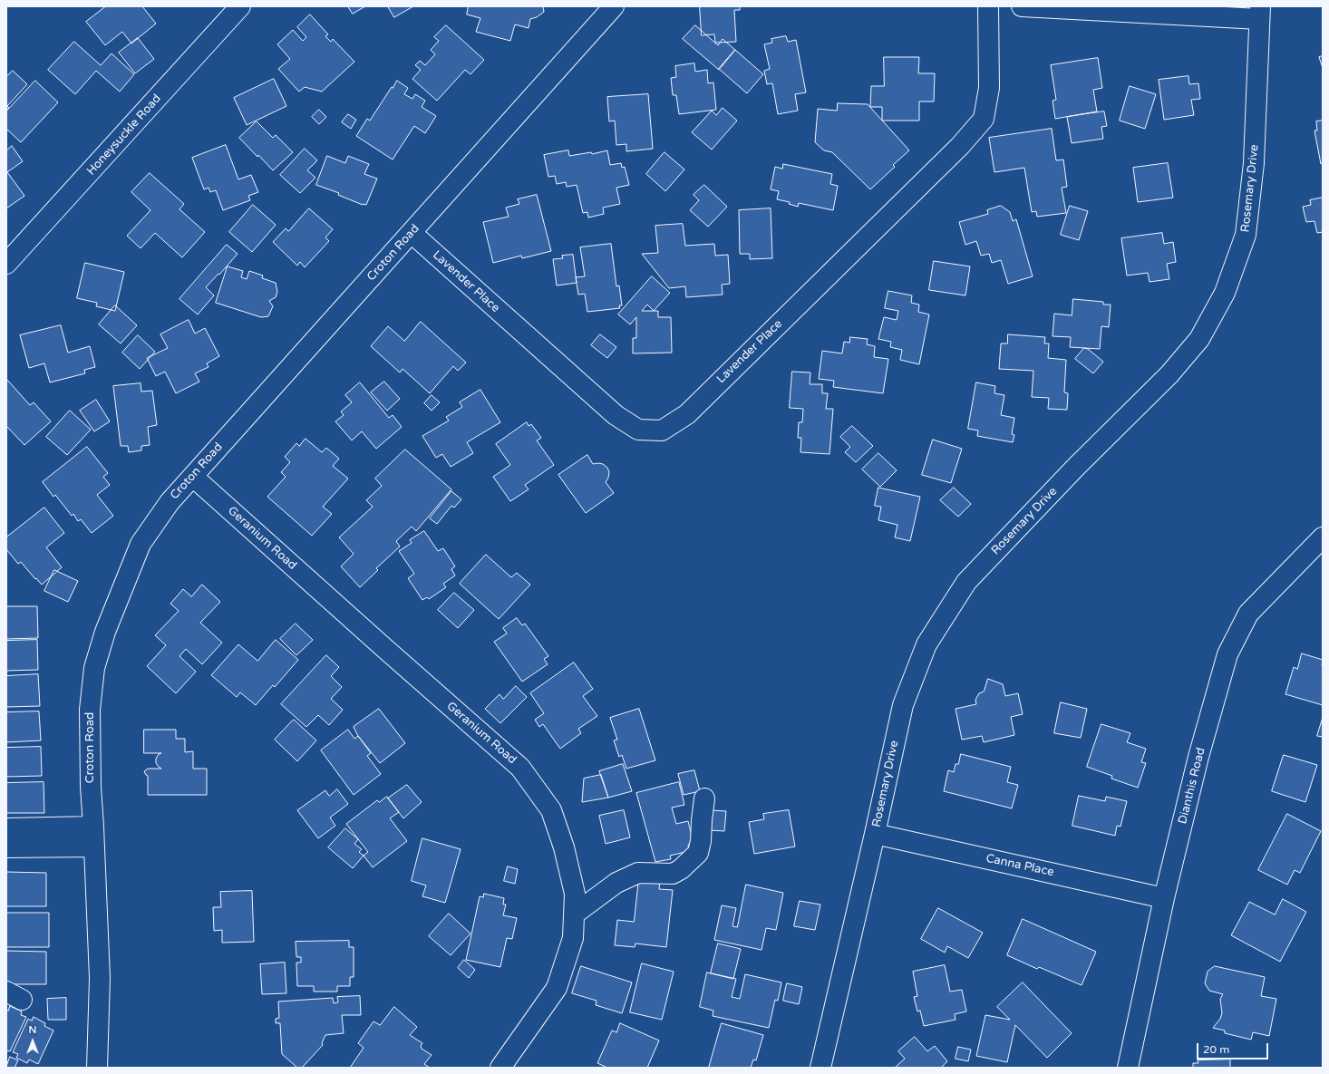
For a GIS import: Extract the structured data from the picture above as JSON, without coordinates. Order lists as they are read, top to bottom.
{
  "streets": {
    "street": [
      "Honeysuckle Road",
      "Rosemary Drive",
      "Croton Road",
      "Lavender Place",
      "Geranium Road",
      "Dianthis Road",
      "Canna Place"
    ]
  },
  "crossings": [
    ["Rosemary Drive", "Canna Place"],
    ["Croton Road", "Lavender Place"],
    ["Croton Road", "Geranium Road"],
    ["Dianthis Road", "Canna Place"]
  ],
  "scale_bar": "20 m",
  "north": "top"
}
